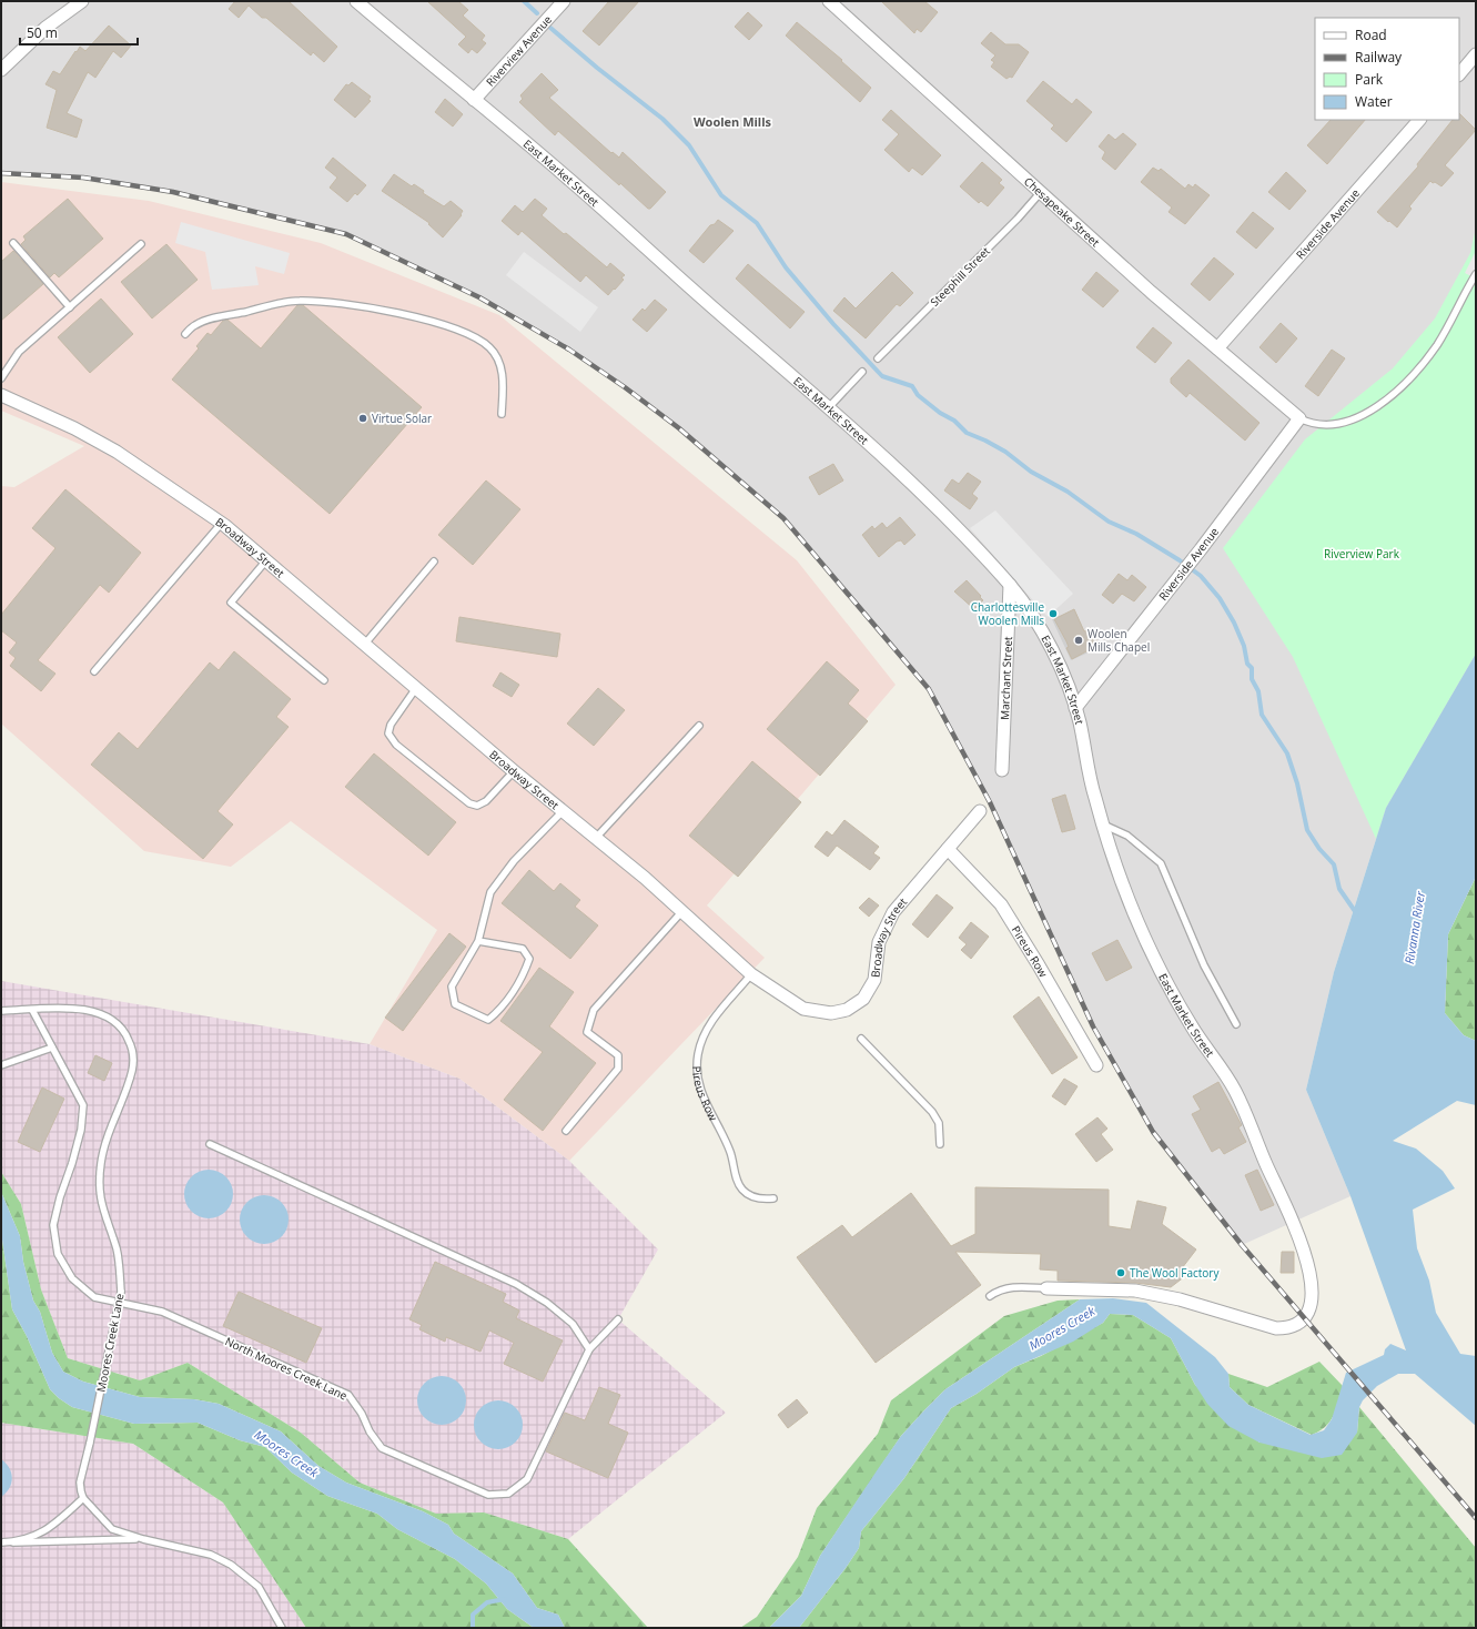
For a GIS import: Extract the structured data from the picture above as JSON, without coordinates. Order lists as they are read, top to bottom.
{
  "streets": {
    "street": [
      "Riverview Avenue",
      "East Market Street",
      "Chesapeake Street",
      "Riverside Avenue",
      "Broadway Street",
      "Marchant Street",
      "Pireus Row"
    ],
    "lane": ["Steephill Street", "Moores Creek Lane", "North Moores Creek Lane"]
  },
  "crossings": [
    ["Riverview Avenue", "East Market Street"],
    ["East Market Street", "Riverside Avenue"],
    ["East Market Street", "Marchant Street"],
    ["Chesapeake Street", "Riverside Avenue"],
    ["Chesapeake Street", "Steephill Street"],
    ["Broadway Street", "Pireus Row"],
    ["Moores Creek Lane", "North Moores Creek Lane"]
  ],
  "districts": ["Woolen Mills"],
  "water": ["Rivanna River", "Moores Creek"],
  "parks": ["Riverview Park"],
  "places": [
    "Virtue Solar",
    "Charlottesville Woolen Mills",
    "Woolen Mills Chapel",
    "The Wool Factory"
  ],
  "legend": [
    "Road",
    "Railway",
    "Park",
    "Water"
  ],
  "scale_bar": "50 m"
}
